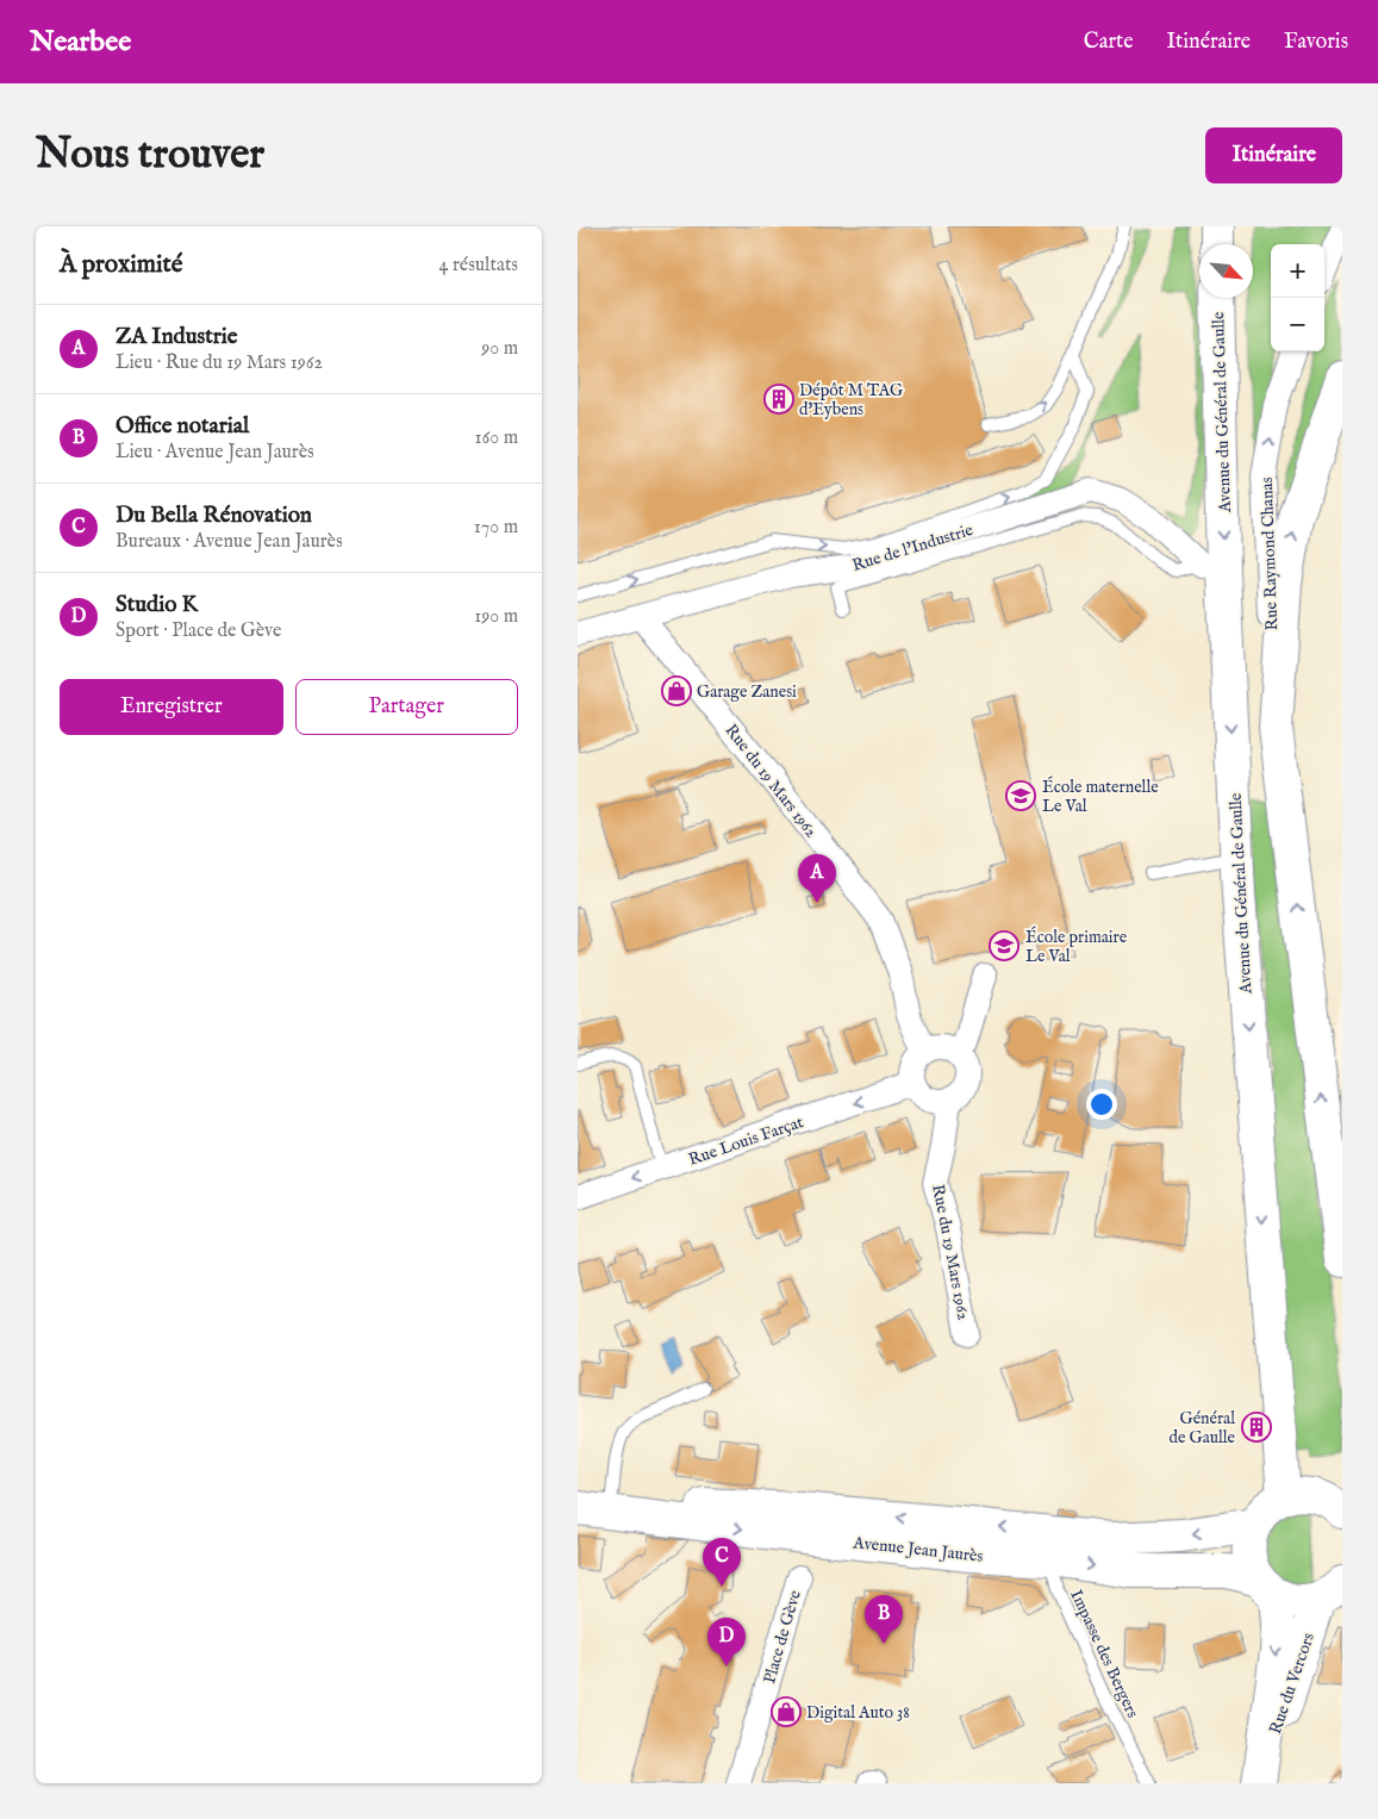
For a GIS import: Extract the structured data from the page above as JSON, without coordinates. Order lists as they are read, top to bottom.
{
  "streets": {
    "main road": ["Avenue du Général de Gaulle", "Avenue Jean Jaurès", "Rue du Vercors"],
    "street": [
      "Rue de l'Industrie",
      "Rue Raymond Chanas",
      "Rue du 19 Mars 1962",
      "Rue Louis Farçat",
      "Place de Gève"
    ],
    "lane": ["Impasse des Bergers"]
  },
  "crossings": [
    ["Avenue du Général de Gaulle", "Rue de l'Industrie"],
    ["Rue de l'Industrie", "Rue du 19 Mars 1962"],
    ["Rue du 19 Mars 1962", "Rue Louis Farçat"],
    ["Avenue Jean Jaurès", "Impasse des Bergers"],
    ["Avenue Jean Jaurès", "Rue du Vercors"]
  ],
  "one_way": ["Rue Raymond Chanas", "Rue Louis Farçat"],
  "places": {
    "building": ["Dépôt M TAG d'Eybens", "Général de Gaulle"],
    "shop": ["Garage Zanesi", "Digital Auto 38"],
    "school or university": ["École maternelle Le Val", "École primaire Le Val"]
  },
  "north": "bottom right",
  "page": {
    "header": "Nearbee",
    "nav": ["Carte", "Itinéraire", "Favoris"],
    "buttons": [
      "Itinéraire",
      ["Enregistrer", "Partager"]
    ],
    "title": "Nous trouver",
    "heading": ["À proximité", "4 résultats"],
    "map_buttons": ["+", "−"],
    "list": [
      {
        "mark": "A",
        "name": "ZA Industrie",
        "note": "Lieu · Rue du 19 Mars 1962",
        "value": "90 m"
      },
      {
        "mark": "B",
        "name": "Office notarial",
        "note": "Lieu · Avenue Jean Jaurès",
        "value": "160 m"
      },
      {
        "mark": "C",
        "name": "Du Bella Rénovation",
        "note": "Bureaux · Avenue Jean Jaurès",
        "value": "170 m"
      },
      {
        "mark": "D",
        "name": "Studio K",
        "note": "Sport · Place de Gève",
        "value": "190 m"
      }
    ],
    "pins": [
      "A",
      "C",
      "B",
      "D"
    ]
  }
}
